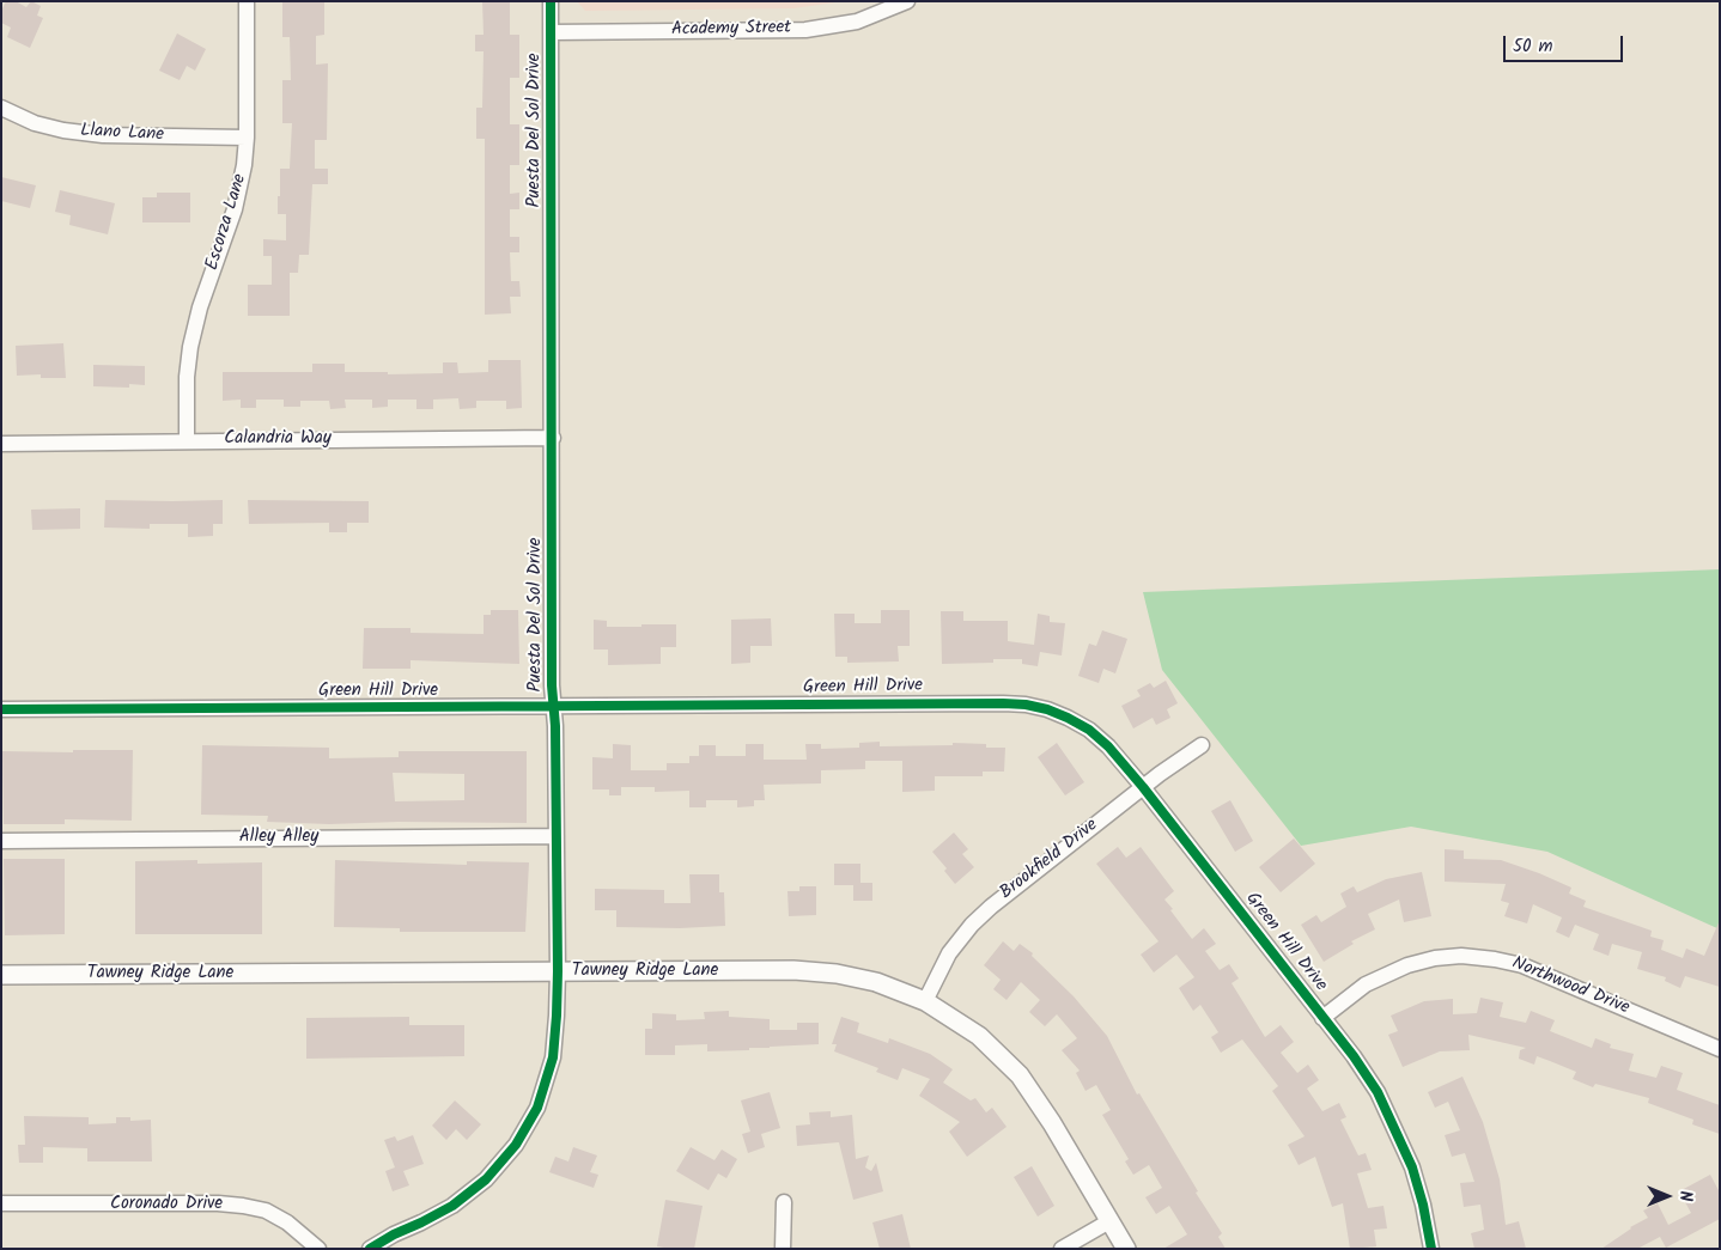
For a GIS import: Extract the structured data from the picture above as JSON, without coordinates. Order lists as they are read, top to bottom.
{
  "streets": {
    "street": [
      "Academy Street",
      "Puesta Del Sol Drive",
      "Llano Lane",
      "Escorza Lane",
      "Calandria Way",
      "Green Hill Drive",
      "Alley Alley",
      "Brookfield Drive",
      "Tawney Ridge Lane",
      "Northwood Drive",
      "Coronado Drive"
    ]
  },
  "crossings": [
    ["Academy Street", "Puesta Del Sol Drive"],
    ["Puesta Del Sol Drive", "Calandria Way"],
    ["Puesta Del Sol Drive", "Green Hill Drive"],
    ["Puesta Del Sol Drive", "Alley Alley"],
    ["Puesta Del Sol Drive", "Tawney Ridge Lane"],
    ["Llano Lane", "Escorza Lane"],
    ["Escorza Lane", "Calandria Way"],
    ["Green Hill Drive", "Brookfield Drive"],
    ["Green Hill Drive", "Northwood Drive"],
    ["Brookfield Drive", "Tawney Ridge Lane"]
  ],
  "scale_bar": "50 m",
  "north": "right"
}
